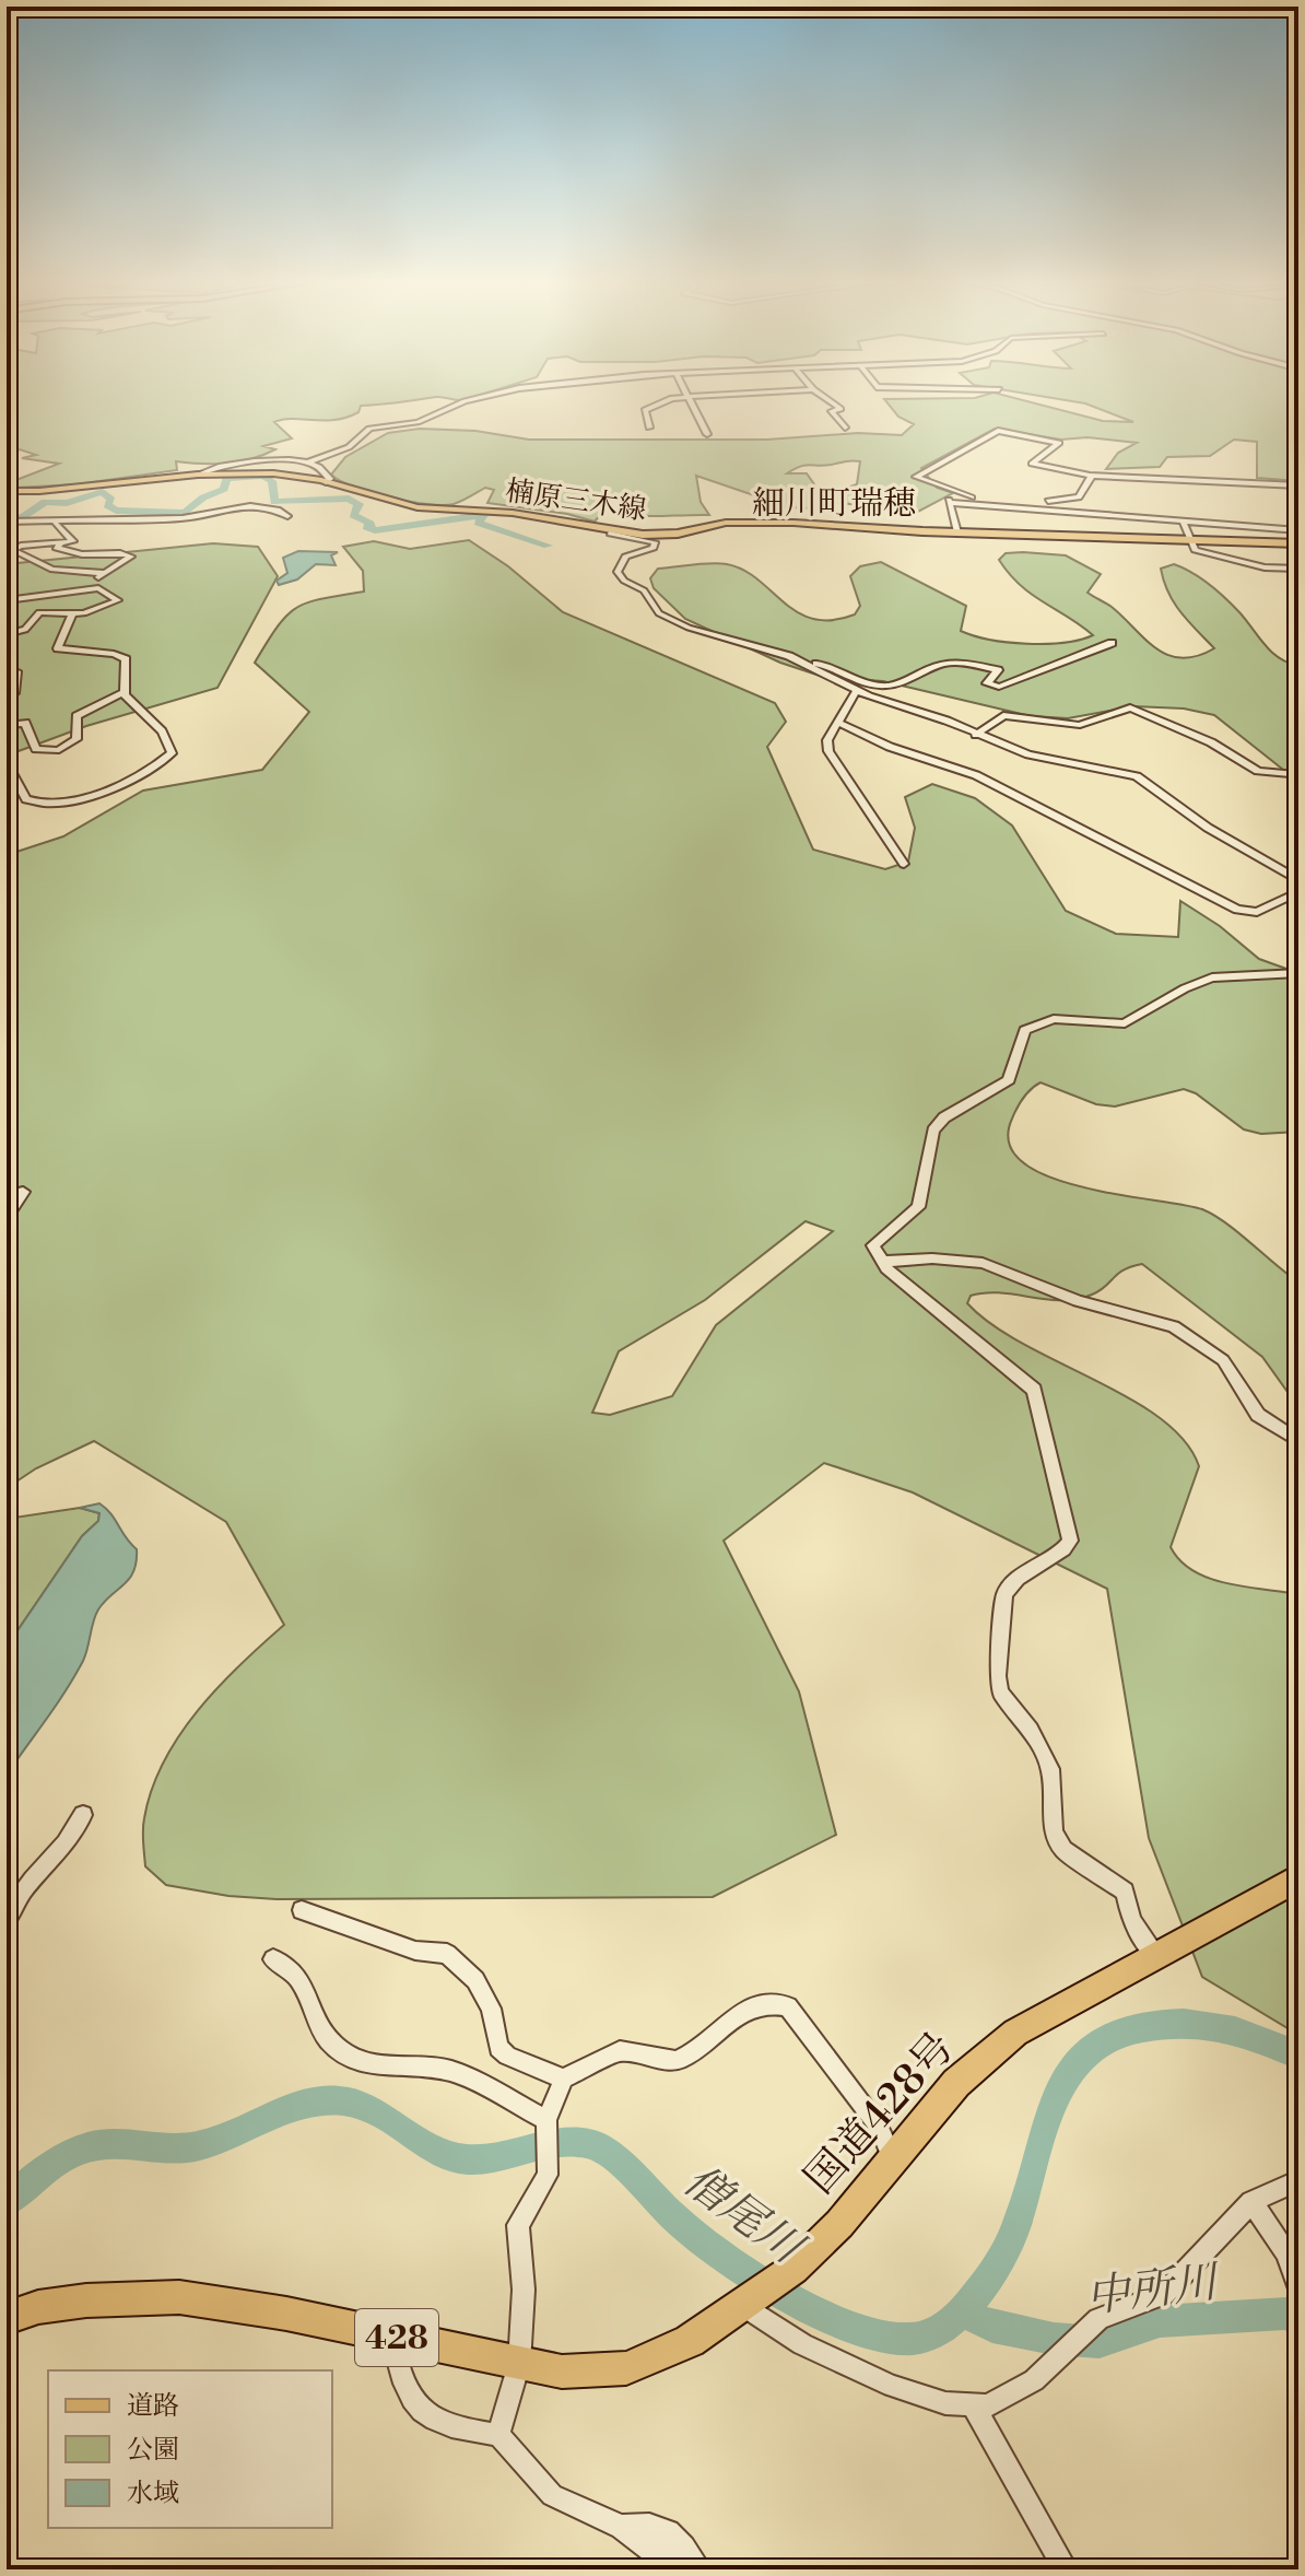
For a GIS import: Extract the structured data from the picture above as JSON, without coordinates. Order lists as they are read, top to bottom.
{
  "streets": {
    "highway": ["国道428号", "428"],
    "main road": ["楠原三木線"]
  },
  "districts": ["細川町瑞穂"],
  "water": ["僧尾川", "中所川"],
  "legend": ["道路", "公園", "水域"]
}
